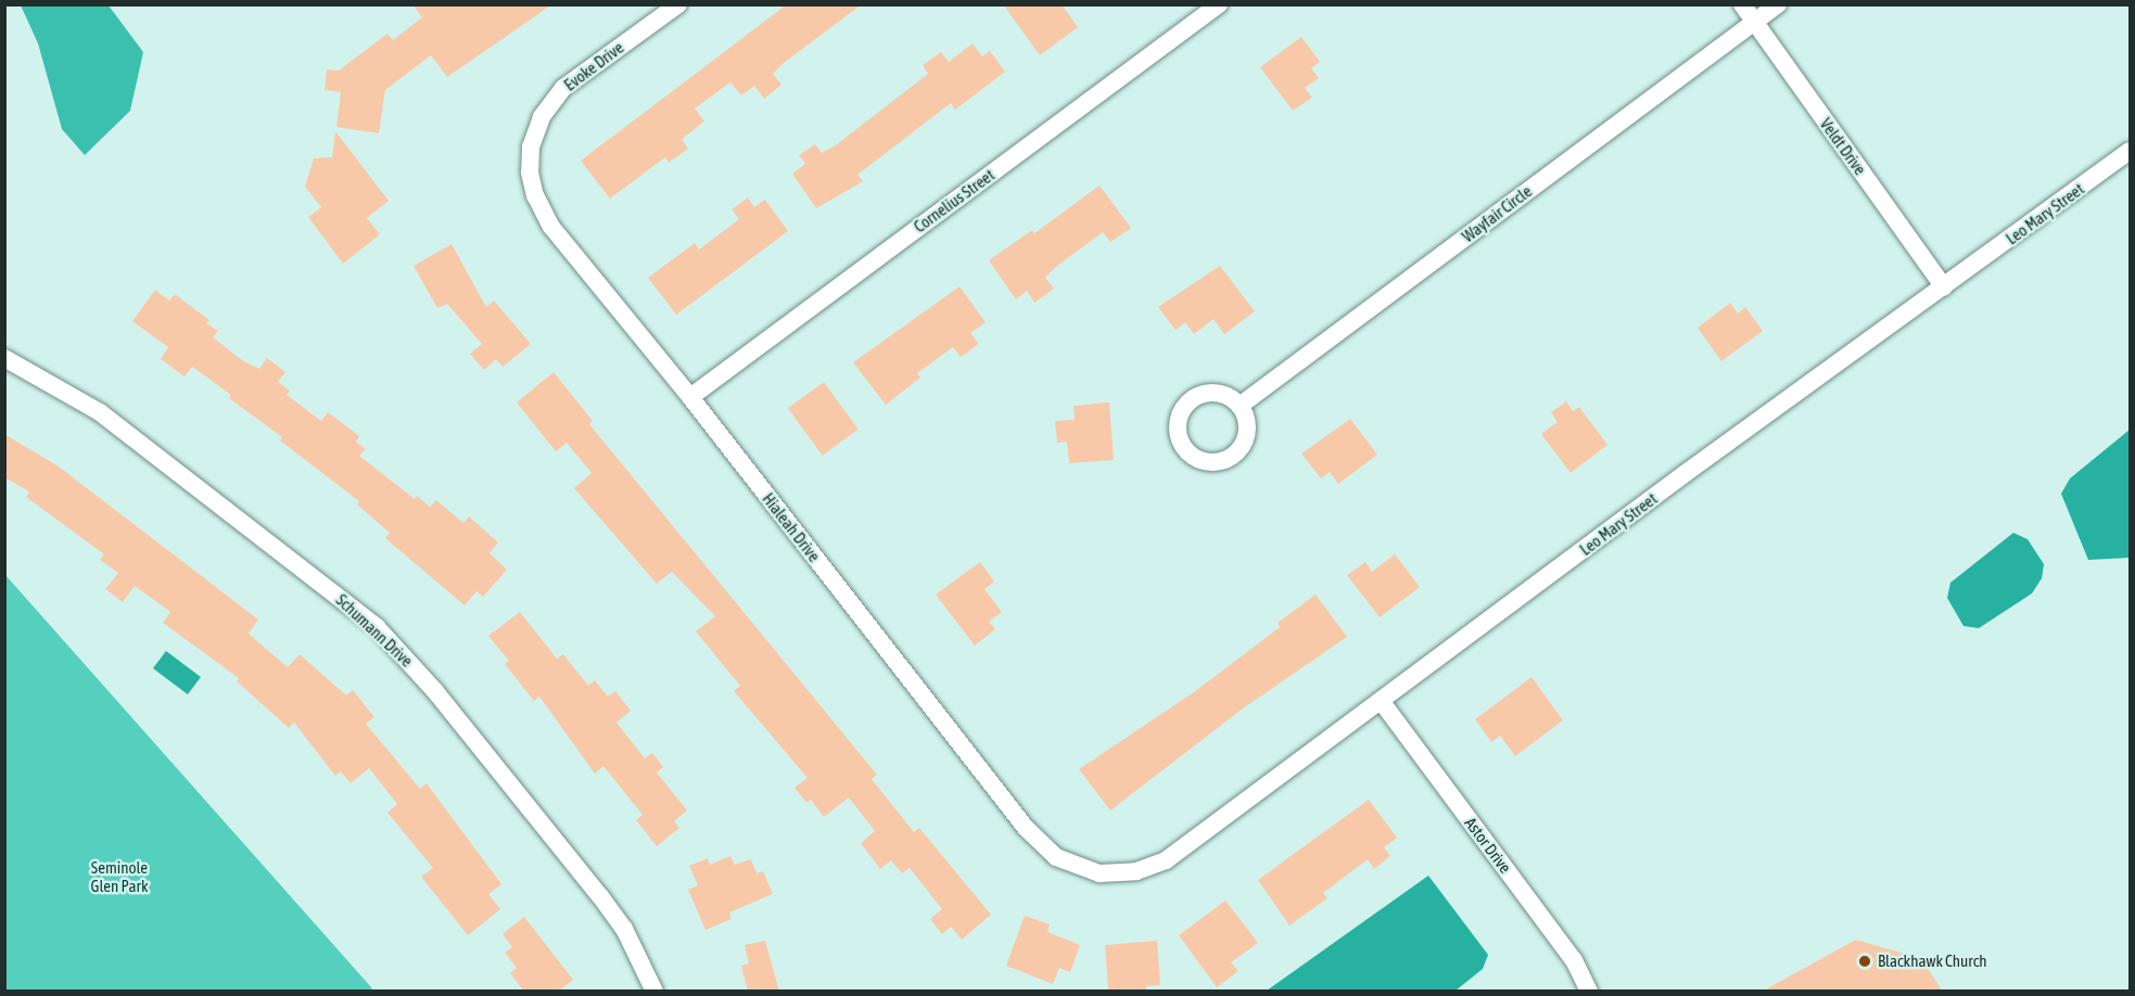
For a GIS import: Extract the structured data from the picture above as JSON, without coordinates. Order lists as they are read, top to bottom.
{
  "streets": {
    "street": [
      "Evoke Drive",
      "Veldt Drive",
      "Cornelius Street",
      "Wayfair Circle",
      "Leo Mary Street",
      "Hialeah Drive",
      "Schumann Drive",
      "Astor Drive"
    ]
  },
  "crossings": [
    ["Evoke Drive", "Hialeah Drive"],
    ["Veldt Drive", "Wayfair Circle"],
    ["Veldt Drive", "Leo Mary Street"],
    ["Cornelius Street", "Hialeah Drive"],
    ["Leo Mary Street", "Hialeah Drive"],
    ["Leo Mary Street", "Astor Drive"]
  ],
  "parks": ["Seminole Glen Park"],
  "places": ["Blackhawk Church"]
}
